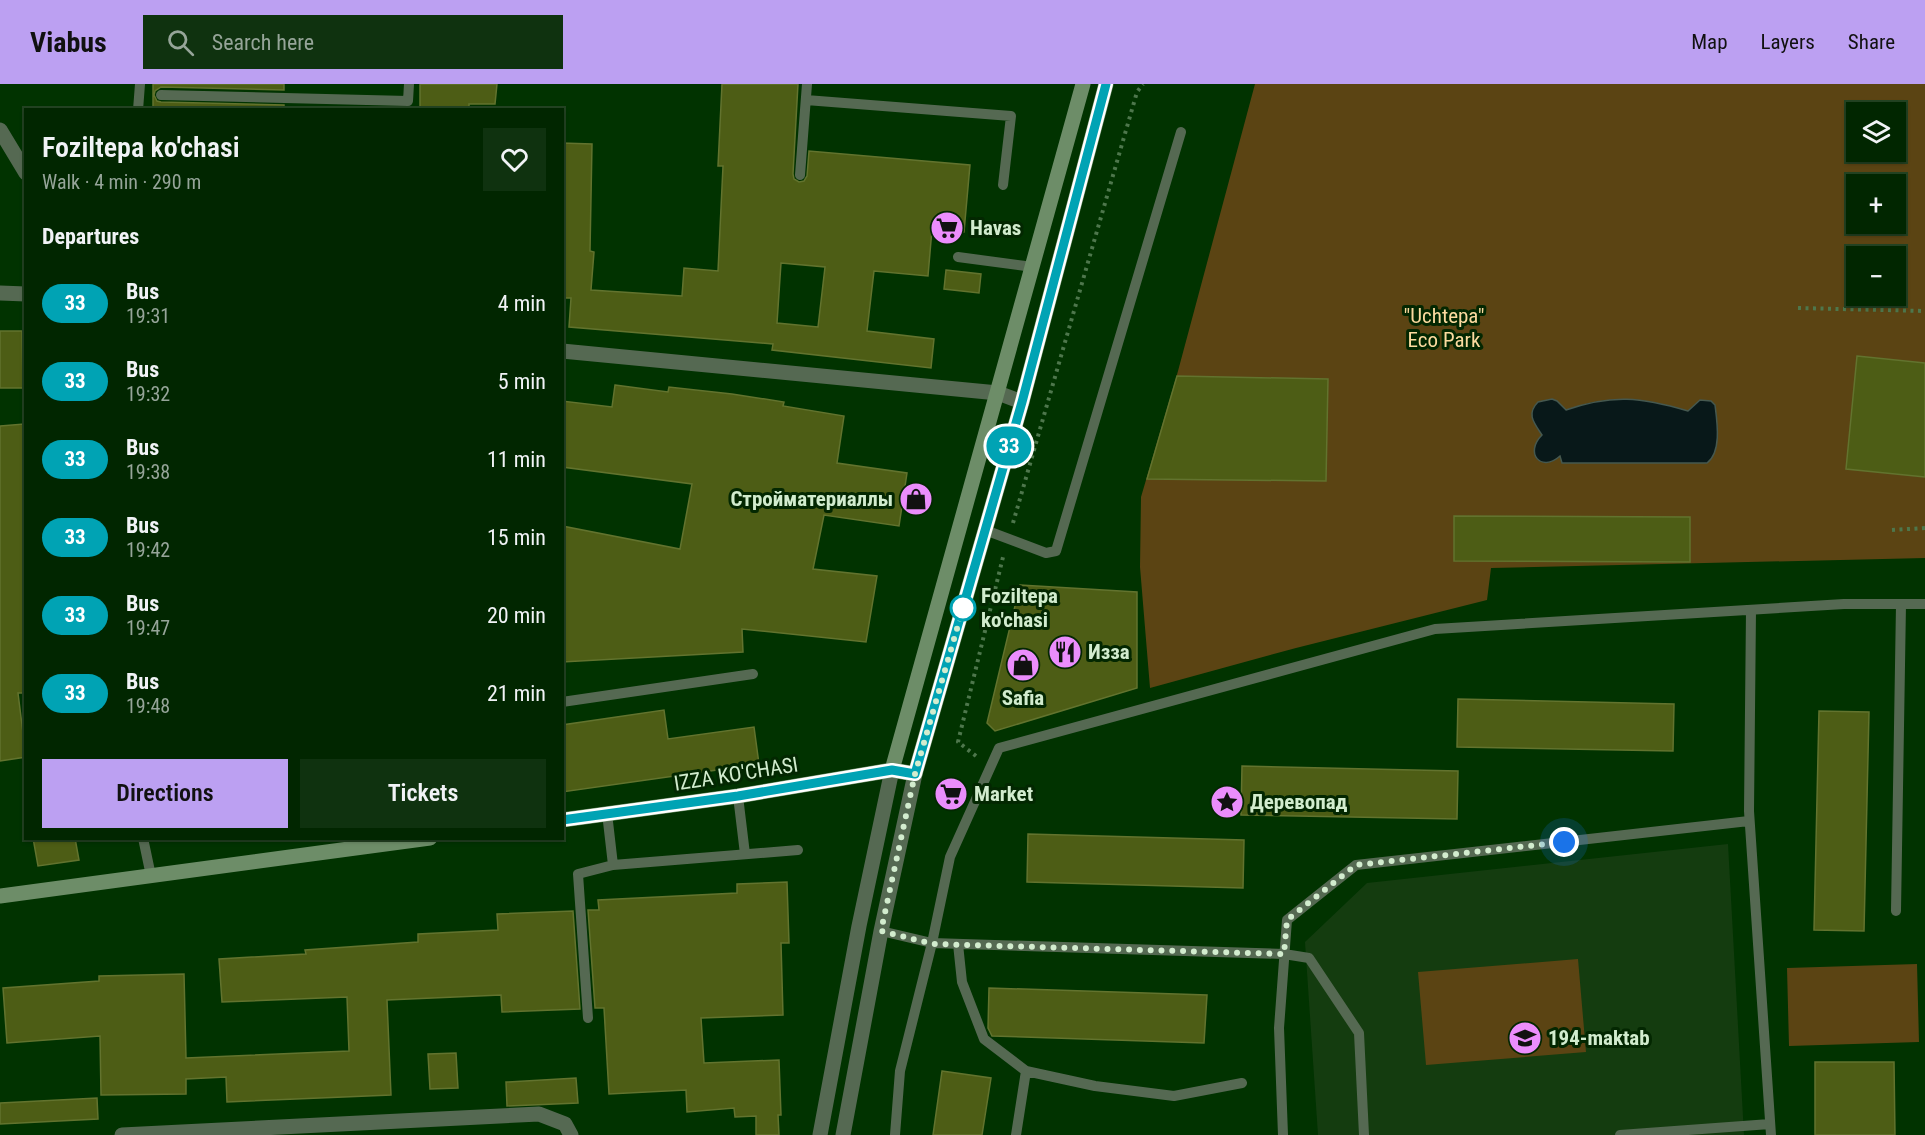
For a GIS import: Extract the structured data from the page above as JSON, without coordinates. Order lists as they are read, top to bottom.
{
  "streets": {
    "main road": ["IZZA KO'CHASI"]
  },
  "parks": ["\"Uchtepa\" Eco Park"],
  "places": {
    "supermarket": ["Havas", "Market"],
    "shop": ["Стройматериаллы", "Safia"],
    "other": ["Foziltepa ko'chasi"],
    "restaurant": ["Изза"],
    "place": ["Деревопад"],
    "school or university": ["194-maktab"]
  },
  "lines": ["bus line 33"],
  "page": {
    "header": "Viabus",
    "search": "Search here",
    "nav": ["Map", "Layers", "Share"],
    "on_map": "33",
    "map_buttons": ["+", "−"],
    "heading": [
      ["Foziltepa ko'chasi", "Walk · 4 min · 290 m"],
      "Departures"
    ],
    "list": [
      {
        "mark": "33",
        "name": "Bus",
        "note": "19:31",
        "value": "4 min"
      },
      {
        "mark": "33",
        "name": "Bus",
        "note": "19:32",
        "value": "5 min"
      },
      {
        "mark": "33",
        "name": "Bus",
        "note": "19:38",
        "value": "11 min"
      },
      {
        "mark": "33",
        "name": "Bus",
        "note": "19:42",
        "value": "15 min"
      },
      {
        "mark": "33",
        "name": "Bus",
        "note": "19:47",
        "value": "20 min"
      },
      {
        "mark": "33",
        "name": "Bus",
        "note": "19:48",
        "value": "21 min"
      }
    ],
    "buttons": ["Directions", "Tickets"]
  }
}
